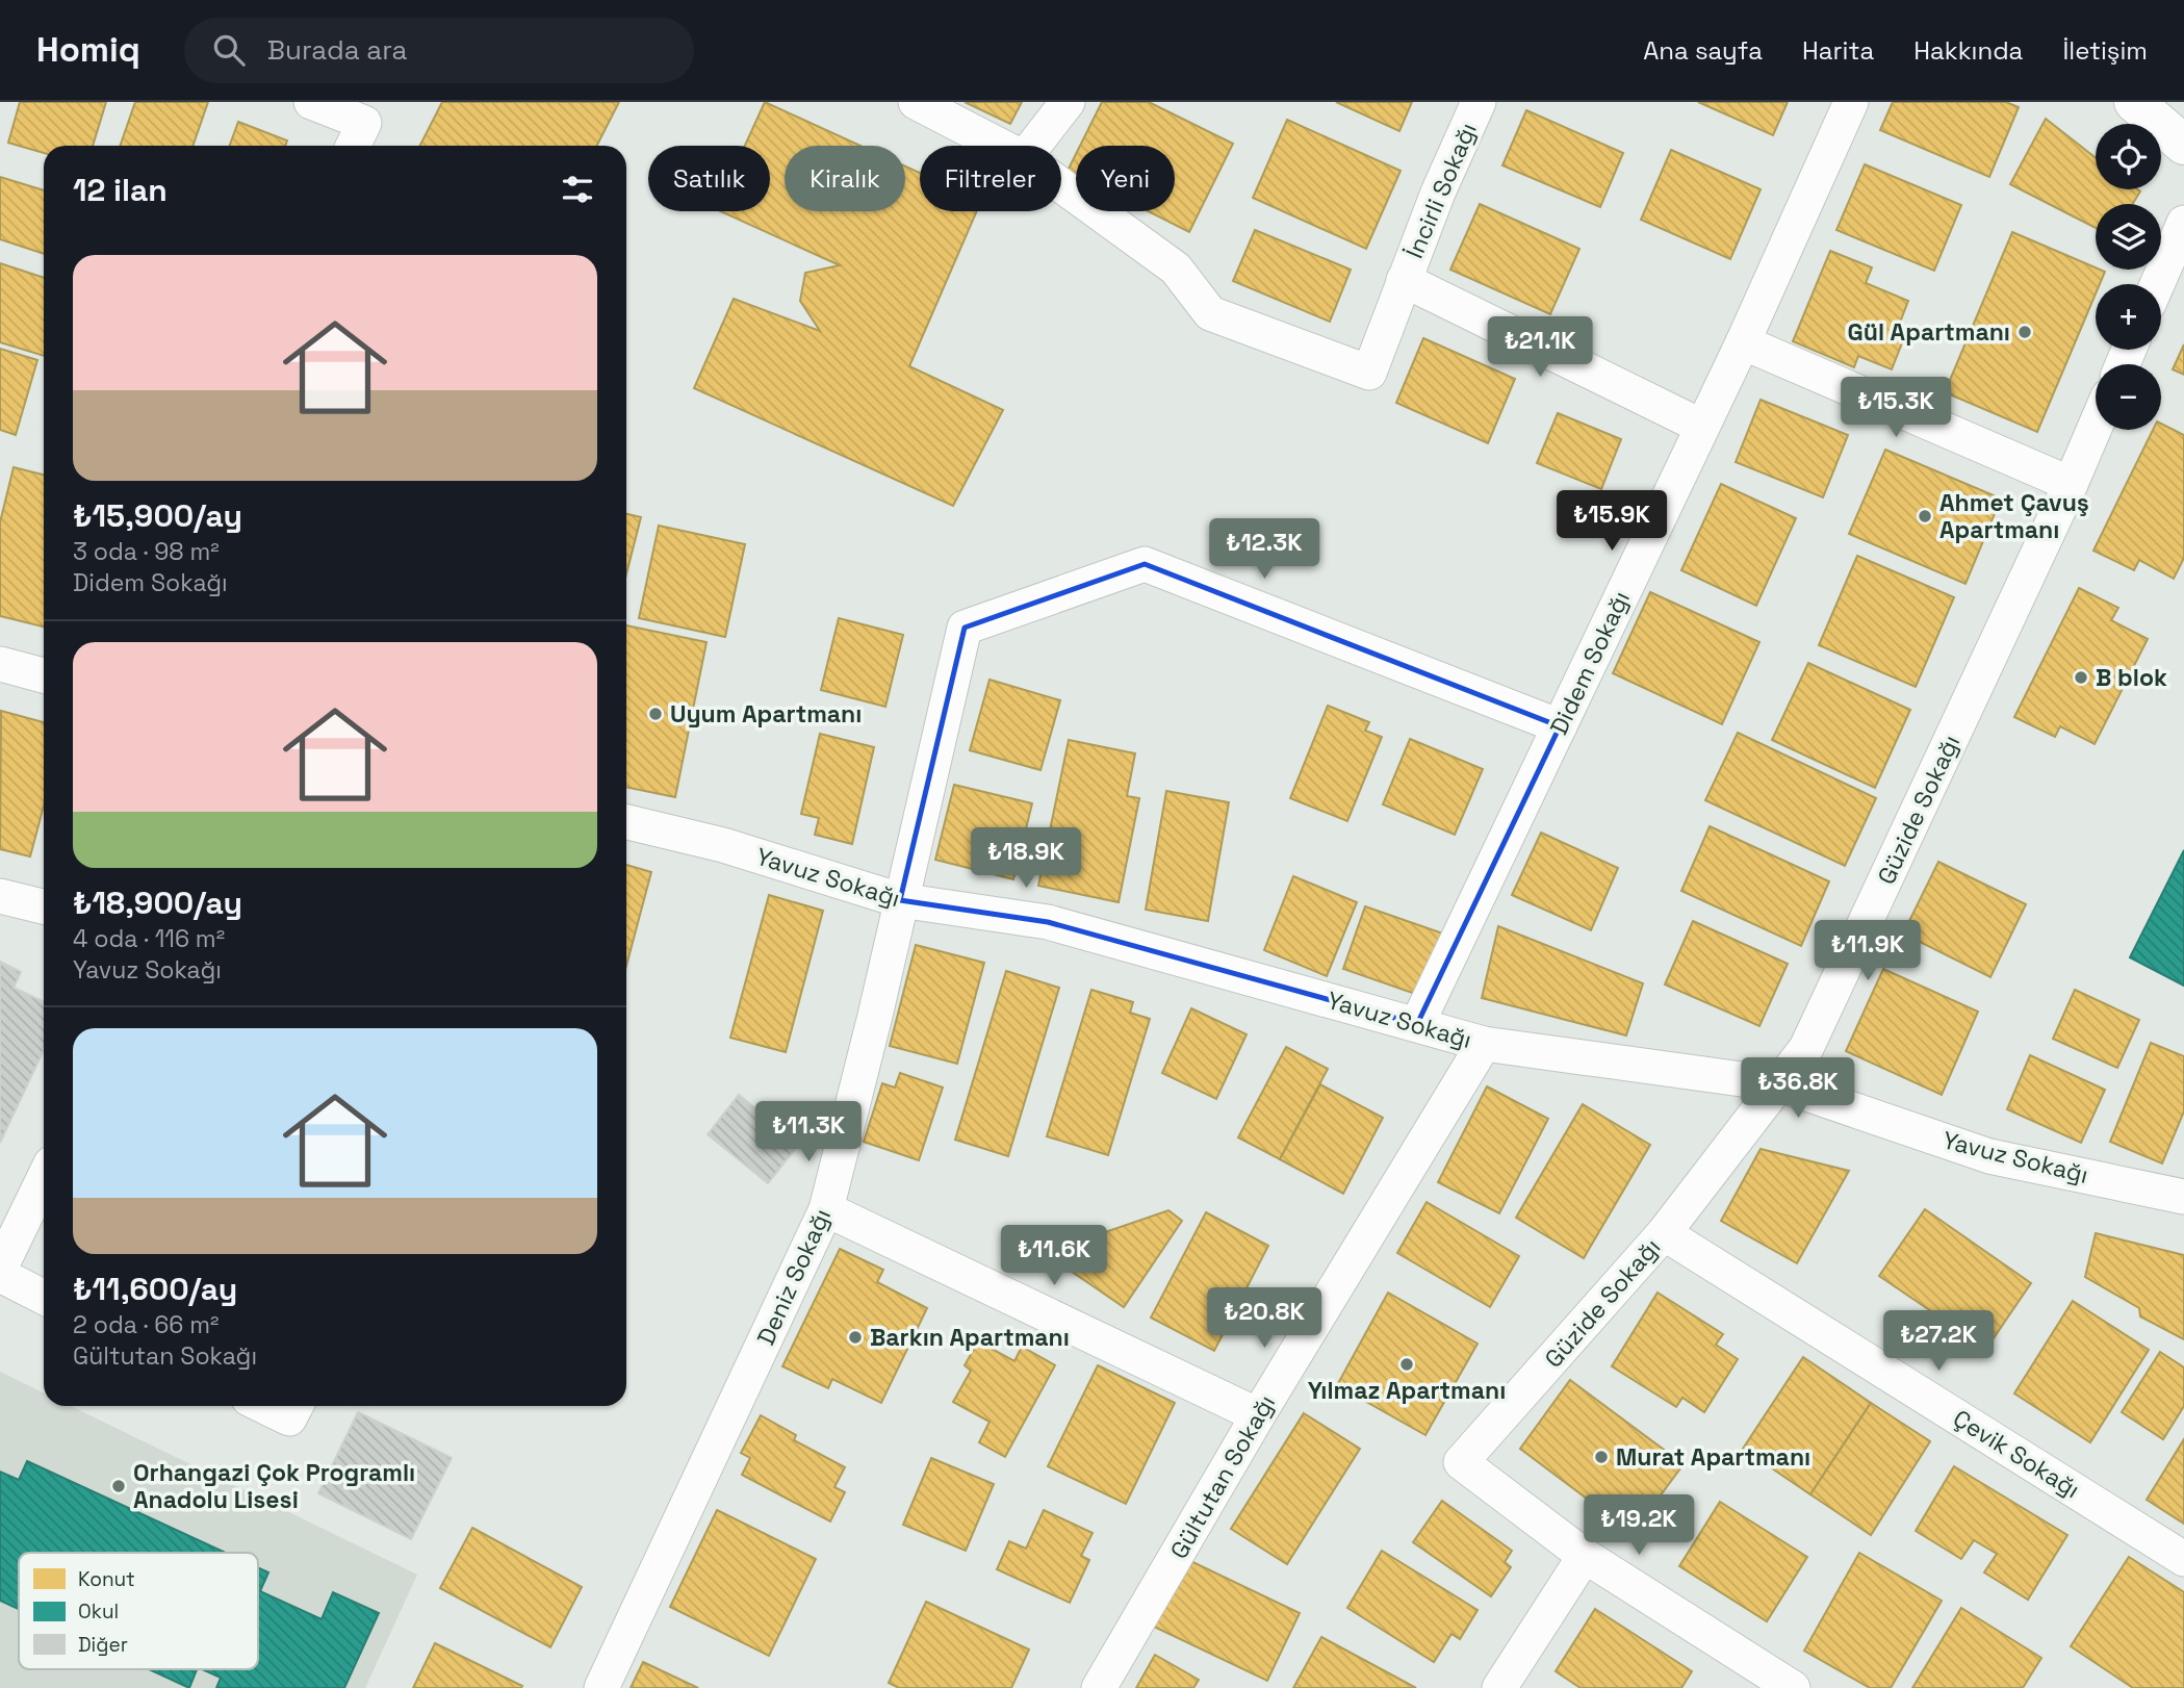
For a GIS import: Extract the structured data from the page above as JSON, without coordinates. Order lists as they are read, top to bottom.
{
  "streets": {
    "street": [
      "İncirli Sokağı",
      "Didem Sokağı",
      "Güzide Sokağı",
      "Yavuz Sokağı",
      "Deniz Sokağı",
      "Çevik Sokağı",
      "Gültutan Sokağı"
    ]
  },
  "crossings": [
    ["Didem Sokağı", "Yavuz Sokağı"],
    ["Didem Sokağı", "Deniz Sokağı"],
    ["Güzide Sokağı", "Yavuz Sokağı"],
    ["Güzide Sokağı", "Çevik Sokağı"],
    ["Yavuz Sokağı", "Deniz Sokağı"],
    ["Yavuz Sokağı", "Gültutan Sokağı"]
  ],
  "places": [
    "Gül Apartmanı",
    "Ahmet Çavuş Apartmanı",
    "B blok",
    "Uyum Apartmanı",
    "Barkın Apartmanı",
    "Yılmaz Apartmanı",
    "Murat Apartmanı",
    "Orhangazi Çok Programlı Anadolu Lisesi"
  ],
  "legend": ["Konut", "Okul", "Diğer"],
  "page": {
    "header": "Homiq",
    "search": "Burada ara",
    "nav": [
      "Ana sayfa",
      "Harita",
      "Hakkında",
      "İletişim"
    ],
    "map_buttons": ["+", "−"],
    "chip": [
      "Satılık",
      "Kiralık",
      "Filtreler",
      "Yeni"
    ],
    "heading": "12 ilan",
    "list": [
      {
        "name": "₺15,900/ay",
        "note": "3 oda · 98 m² · Didem Sokağı"
      },
      {
        "name": "₺18,900/ay",
        "note": "4 oda · 116 m² · Yavuz Sokağı"
      },
      {
        "name": "₺11,600/ay",
        "note": "2 oda · 66 m² · Gültutan Sokağı"
      }
    ],
    "price": [
      "₺21.1K",
      "₺15.3K",
      "₺15.9K",
      "₺12.3K",
      "₺18.9K",
      "₺11.9K",
      "₺36.8K",
      "₺11.3K",
      "₺11.6K",
      "₺20.8K",
      "₺27.2K",
      "₺19.2K"
    ]
  }
}
